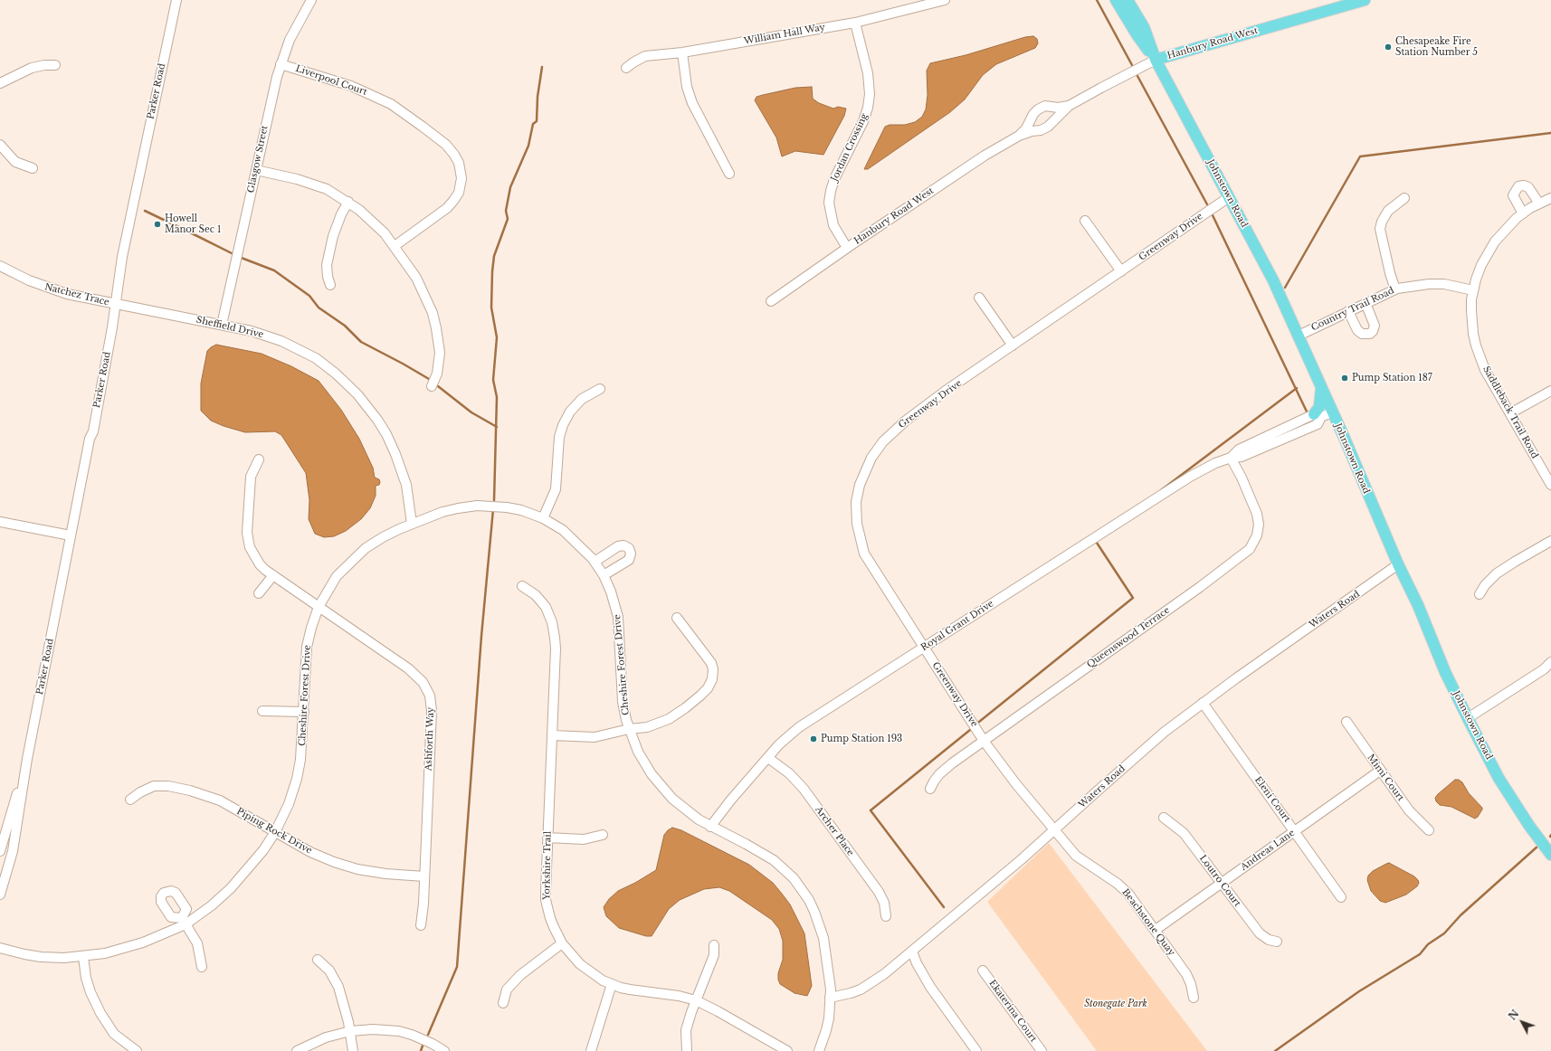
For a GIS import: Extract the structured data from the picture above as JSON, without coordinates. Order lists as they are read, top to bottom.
{
  "streets": {
    "main road": ["Hanbury Road West", "Johnstown Road"],
    "street": [
      "William Hall Way",
      "Liverpool Court",
      "Parker Road",
      "Jordan Crossing",
      "Glasgow Street",
      "Greenway Drive",
      "Natchez Trace",
      "Country Trail Road",
      "Sheffield Drive",
      "Saddleback Trail Road",
      "Waters Road",
      "Royal Grant Drive",
      "Queenswood Terrace",
      "Cheshire Forest Drive",
      "Ashforth Way",
      "Mimi Court",
      "Eleni Court",
      "Piping Rock Drive",
      "Archer Place",
      "Andreas Lane",
      "Yorkshire Trail",
      "Loutro Court",
      "Beachstone Quay",
      "Ekaterina Court"
    ]
  },
  "crossings": [
    ["William Hall Way", "Jordan Crossing"],
    ["Hanbury Road West", "Jordan Crossing"],
    ["Hanbury Road West", "Johnstown Road"],
    ["Liverpool Court", "Glasgow Street"],
    ["Parker Road", "Natchez Trace"],
    ["Parker Road", "Sheffield Drive"],
    ["Glasgow Street", "Sheffield Drive"],
    ["Johnstown Road", "Greenway Drive"],
    ["Johnstown Road", "Country Trail Road"],
    ["Johnstown Road", "Waters Road"],
    ["Johnstown Road", "Royal Grant Drive"],
    ["Greenway Drive", "Waters Road"],
    ["Greenway Drive", "Royal Grant Drive"],
    ["Greenway Drive", "Queenswood Terrace"],
    ["Greenway Drive", "Beachstone Quay"],
    ["Natchez Trace", "Sheffield Drive"],
    ["Country Trail Road", "Saddleback Trail Road"],
    ["Sheffield Drive", "Cheshire Forest Drive"],
    ["Waters Road", "Cheshire Forest Drive"],
    ["Waters Road", "Eleni Court"],
    ["Waters Road", "Beachstone Quay"],
    ["Royal Grant Drive", "Queenswood Terrace"],
    ["Royal Grant Drive", "Cheshire Forest Drive"],
    ["Royal Grant Drive", "Archer Place"],
    ["Cheshire Forest Drive", "Ashforth Way"],
    ["Cheshire Forest Drive", "Piping Rock Drive"],
    ["Ashforth Way", "Piping Rock Drive"],
    ["Mimi Court", "Andreas Lane"],
    ["Eleni Court", "Andreas Lane"],
    ["Andreas Lane", "Loutro Court"],
    ["Andreas Lane", "Beachstone Quay"]
  ],
  "parks": ["Stonegate Park"],
  "places": [
    "Chesapeake Fire Station Number 5",
    "Howell Manor Sec 1",
    "Pump Station 187",
    "Pump Station 193"
  ],
  "north": "top left"
}
